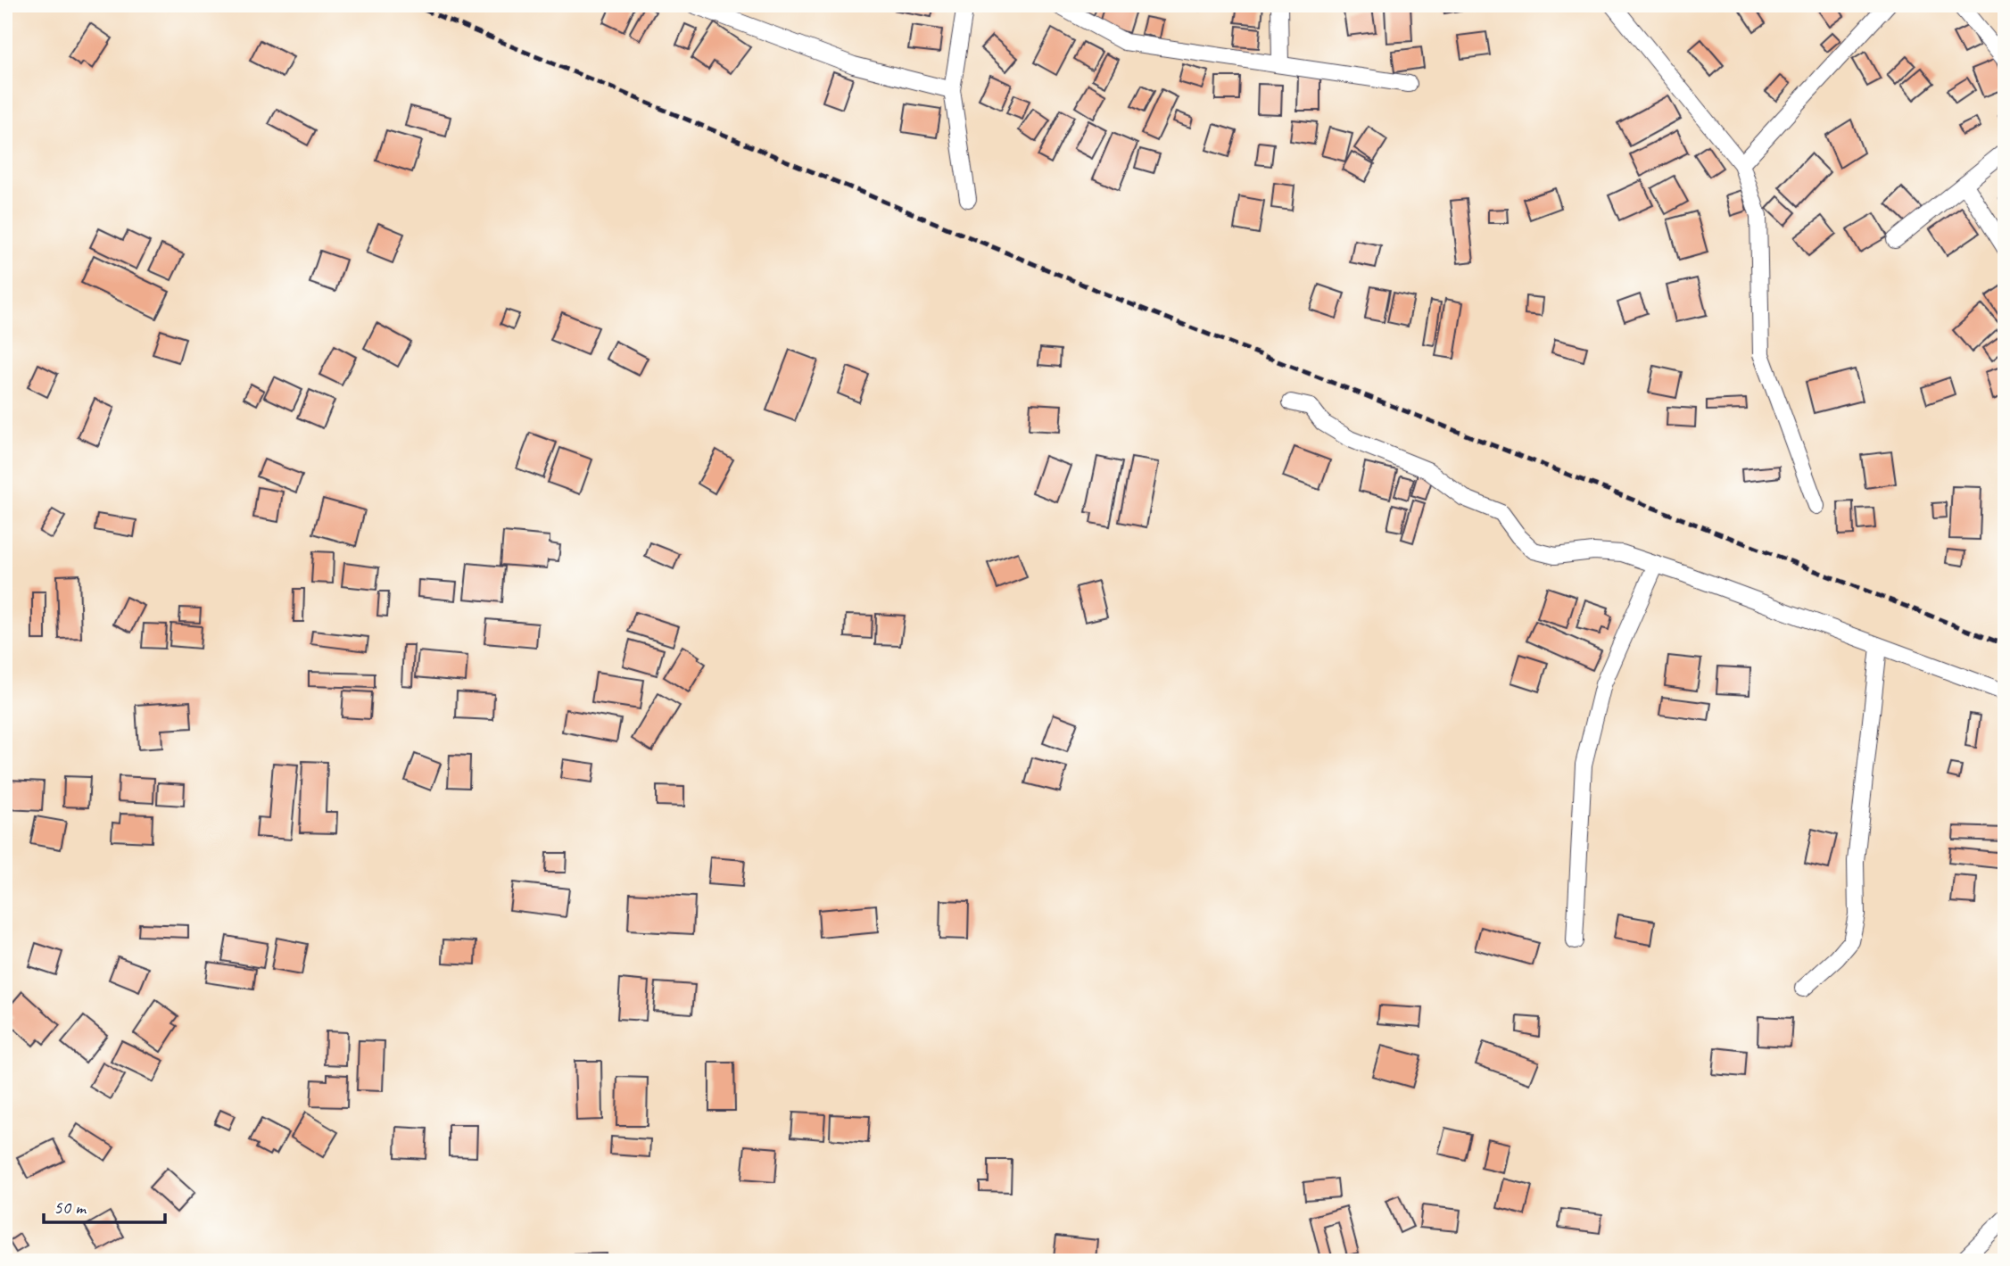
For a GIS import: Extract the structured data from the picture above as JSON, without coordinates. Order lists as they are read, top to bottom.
{
  "scale_bar": "50 m"
}
